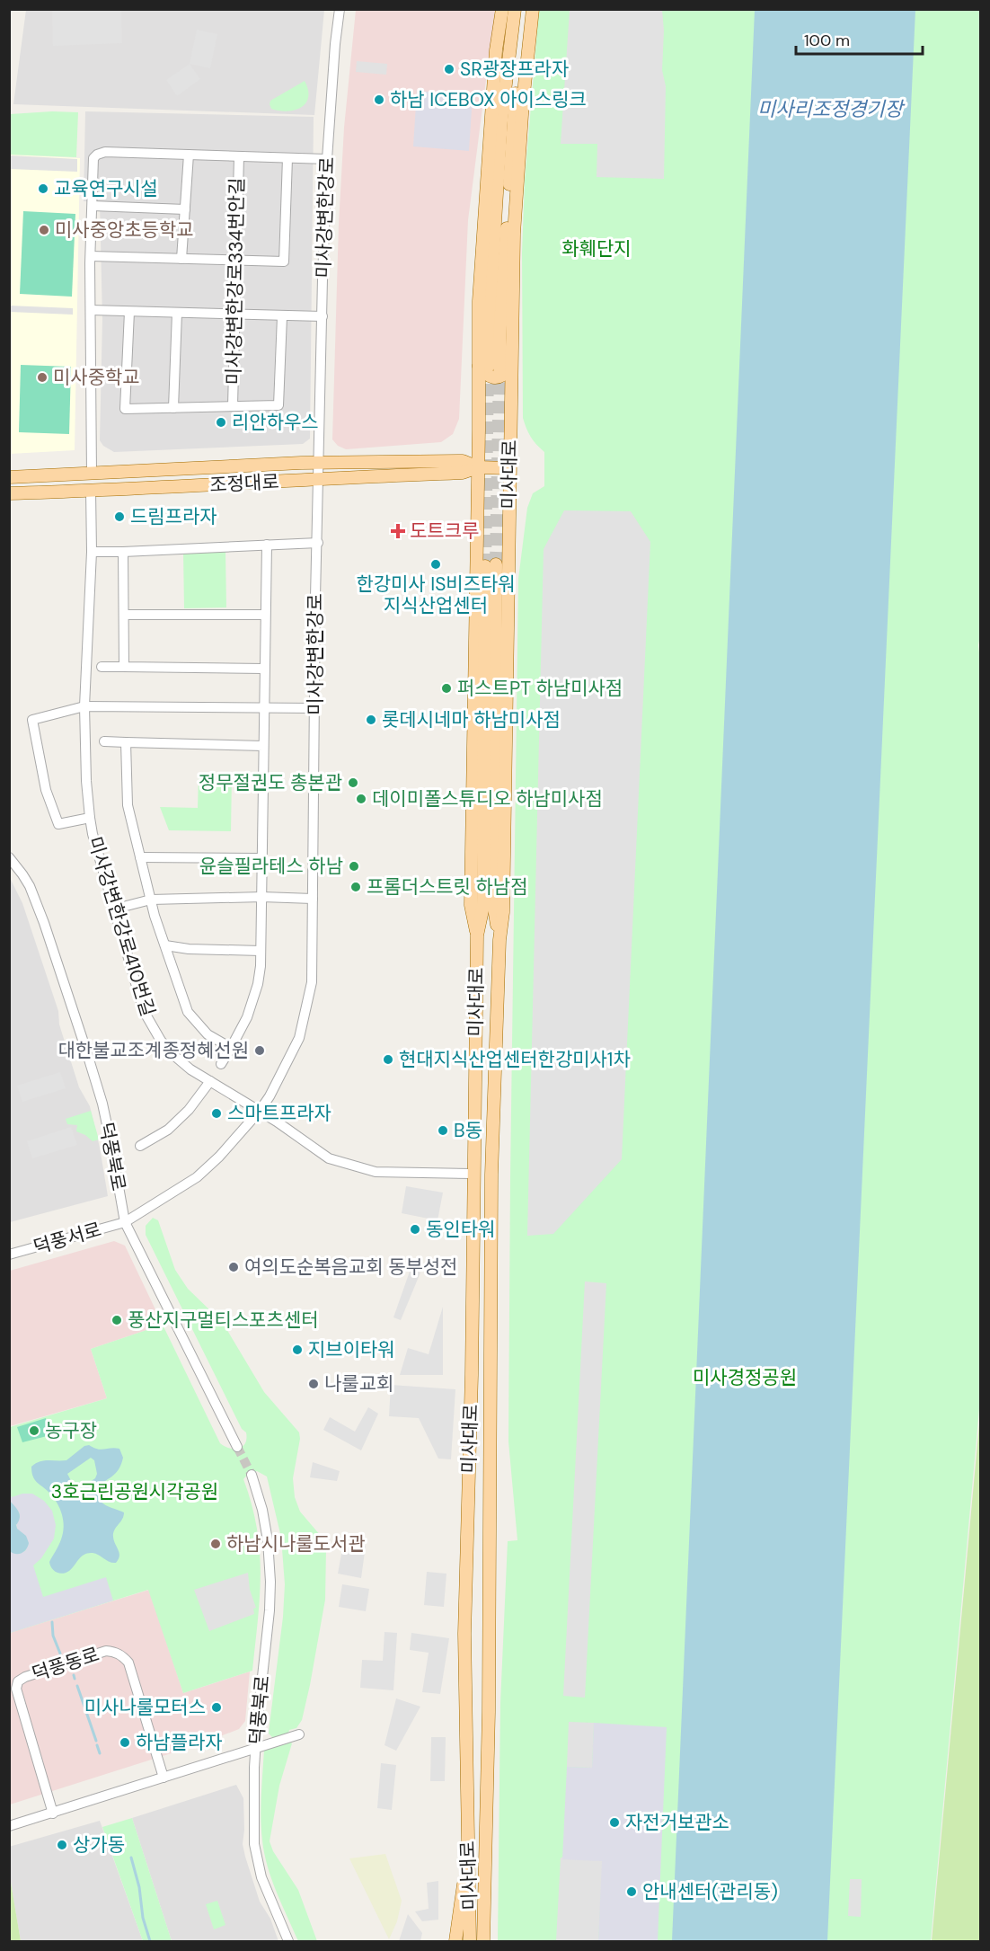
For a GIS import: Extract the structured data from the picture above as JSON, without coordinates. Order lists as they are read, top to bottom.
{
  "streets": {
    "main road": ["미사대로", "조정대로"],
    "street": [
      "미사강변한강로",
      "미사강변한강로334번안길",
      "미사강변한강로410번길",
      "덕풍북로",
      "덕풍서로",
      "덕풍동로"
    ]
  },
  "crossings": [
    ["미사강변한강로", "조정대로"],
    ["미사강변한강로", "미사강변한강로410번길"],
    ["미사강변한강로", "덕풍북로"],
    ["미사강변한강로", "덕풍서로"],
    ["미사대로", "조정대로"],
    ["미사대로", "미사강변한강로410번길"],
    ["조정대로", "미사강변한강로410번길"],
    ["덕풍북로", "덕풍서로"]
  ],
  "water": ["미사리조정경기장"],
  "parks": ["화훼단지", "미사경정공원", "3호근린공원시각공원"],
  "places": {
    "other": [
      "SR광장프라자",
      "하남 ICEBOX 아이스링크",
      "교육연구시설",
      "미사중앙초등학교",
      "미사중학교",
      "리안하우스",
      "드림프라자",
      "한강미사 IS비즈타워 지식산업센터",
      "퍼스트PT 하남미사점",
      "롯데시네마 하남미사점",
      "정무절권도 총본관",
      "데이미폴스튜디오 하남미사점",
      "윤슬필라테스 하남",
      "프롬더스트릿 하남점",
      "대한불교조계종정혜선원",
      "현대지식산업센터한강미사1차",
      "스마트프라자",
      "B동",
      "동인타워",
      "여의도순복음교회 동부성전",
      "풍산지구멀티스포츠센터",
      "지브이타워",
      "나룰교회",
      "농구장",
      "하남시나룰도서관",
      "미사나룰모터스",
      "하남플라자",
      "자전거보관소",
      "상가동",
      "안내센터(관리동)"
    ],
    "health": ["도트크루"]
  },
  "scale_bar": "100 m"
}
